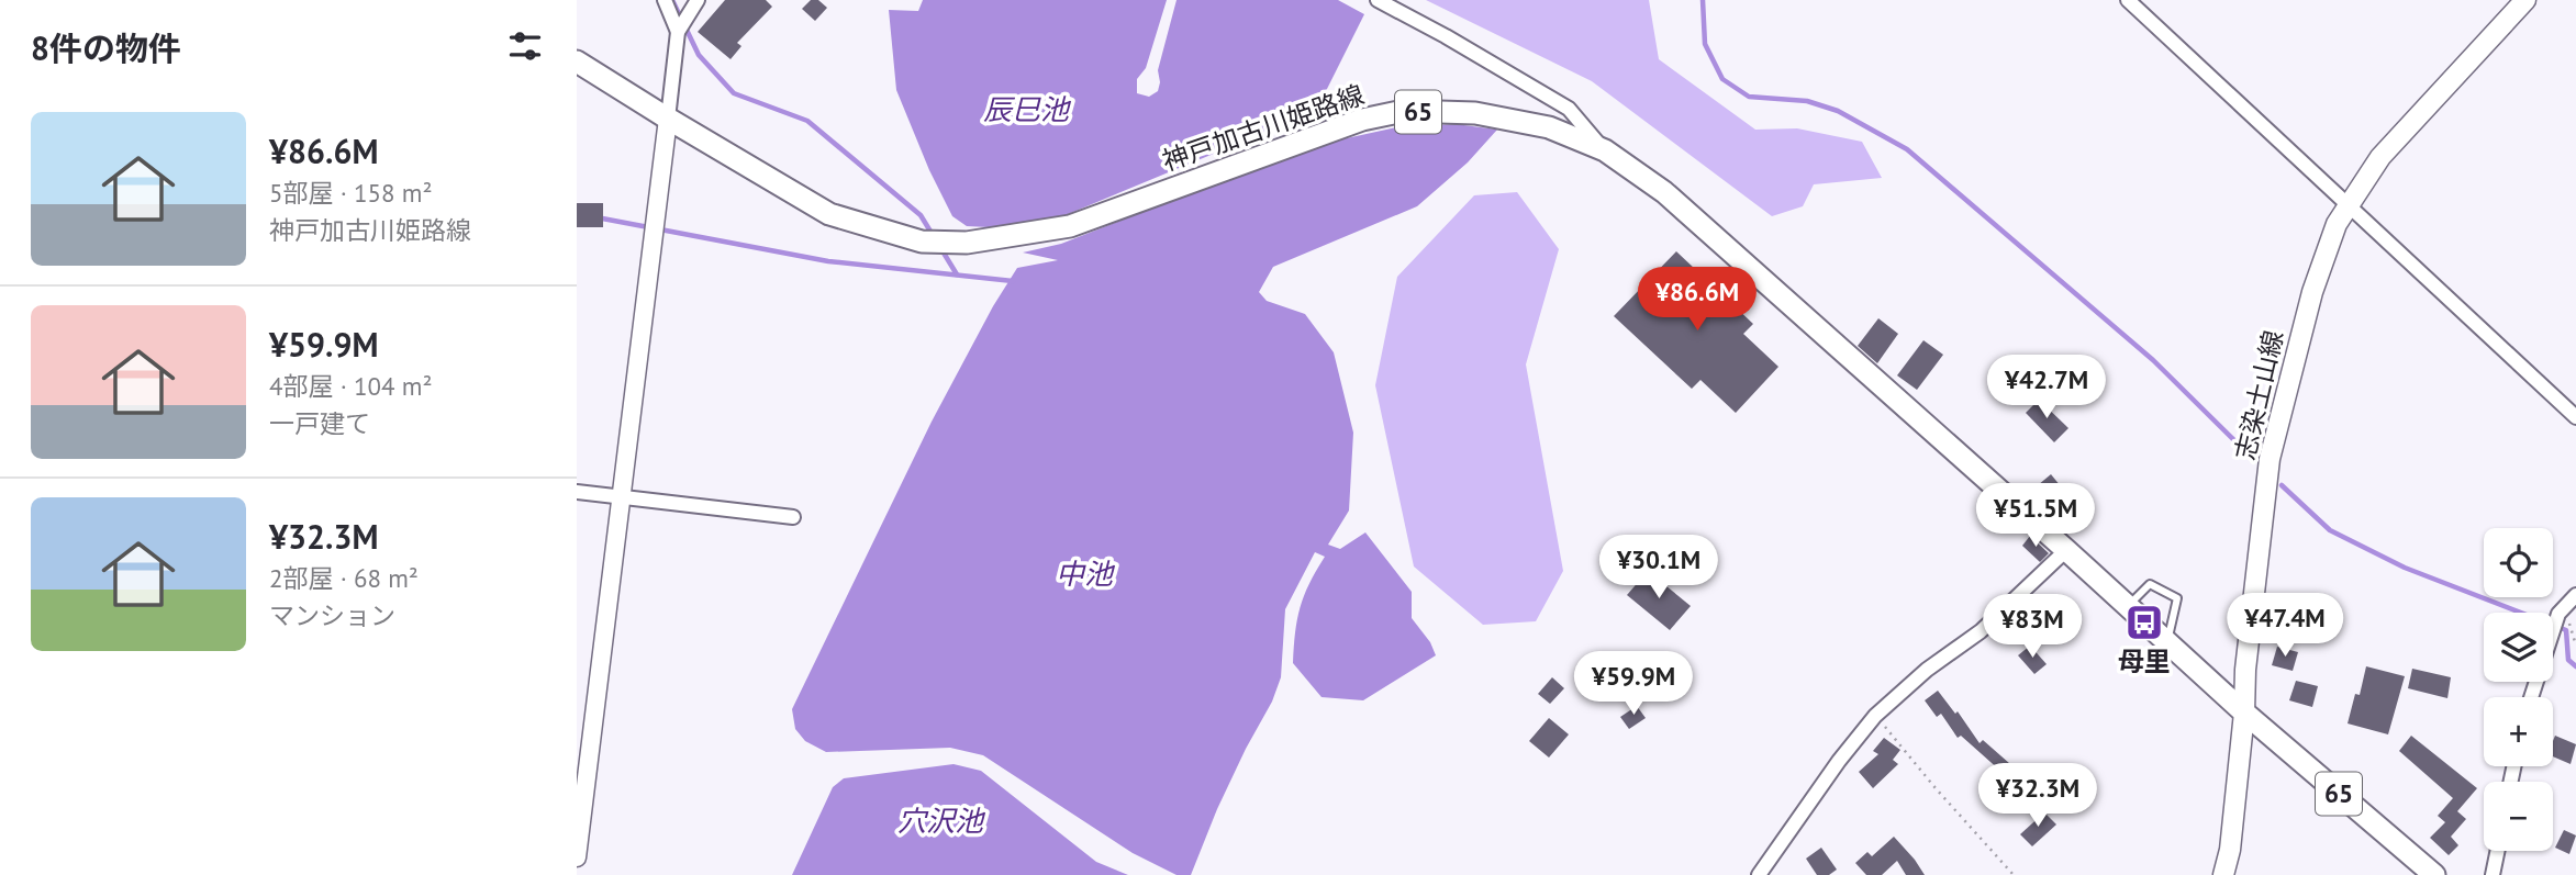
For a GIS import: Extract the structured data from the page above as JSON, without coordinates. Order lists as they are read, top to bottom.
{
  "streets": {
    "main road": ["65", "神戸加古川姫路線", "志染土山線"]
  },
  "crossings": [
    ["神戸加古川姫路線", "志染土山線"]
  ],
  "water": ["辰巳池", "中池", "穴沢池"],
  "places": {
    "bus stop": ["母里"]
  },
  "page": {
    "heading": "8件の物件",
    "list": [
      {
        "name": "¥86.6M",
        "note": "5部屋 · 158 m² · 神戸加古川姫路線"
      },
      {
        "name": "¥59.9M",
        "note": "4部屋 · 104 m² · 一戸建て"
      },
      {
        "name": "¥32.3M",
        "note": "2部屋 · 68 m² · マンション"
      }
    ],
    "price": [
      "¥86.6M",
      "¥42.7M",
      "¥51.5M",
      "¥30.1M",
      "¥47.4M",
      "¥83M",
      "¥59.9M",
      "¥32.3M"
    ],
    "map_buttons": ["+", "−"]
  }
}
